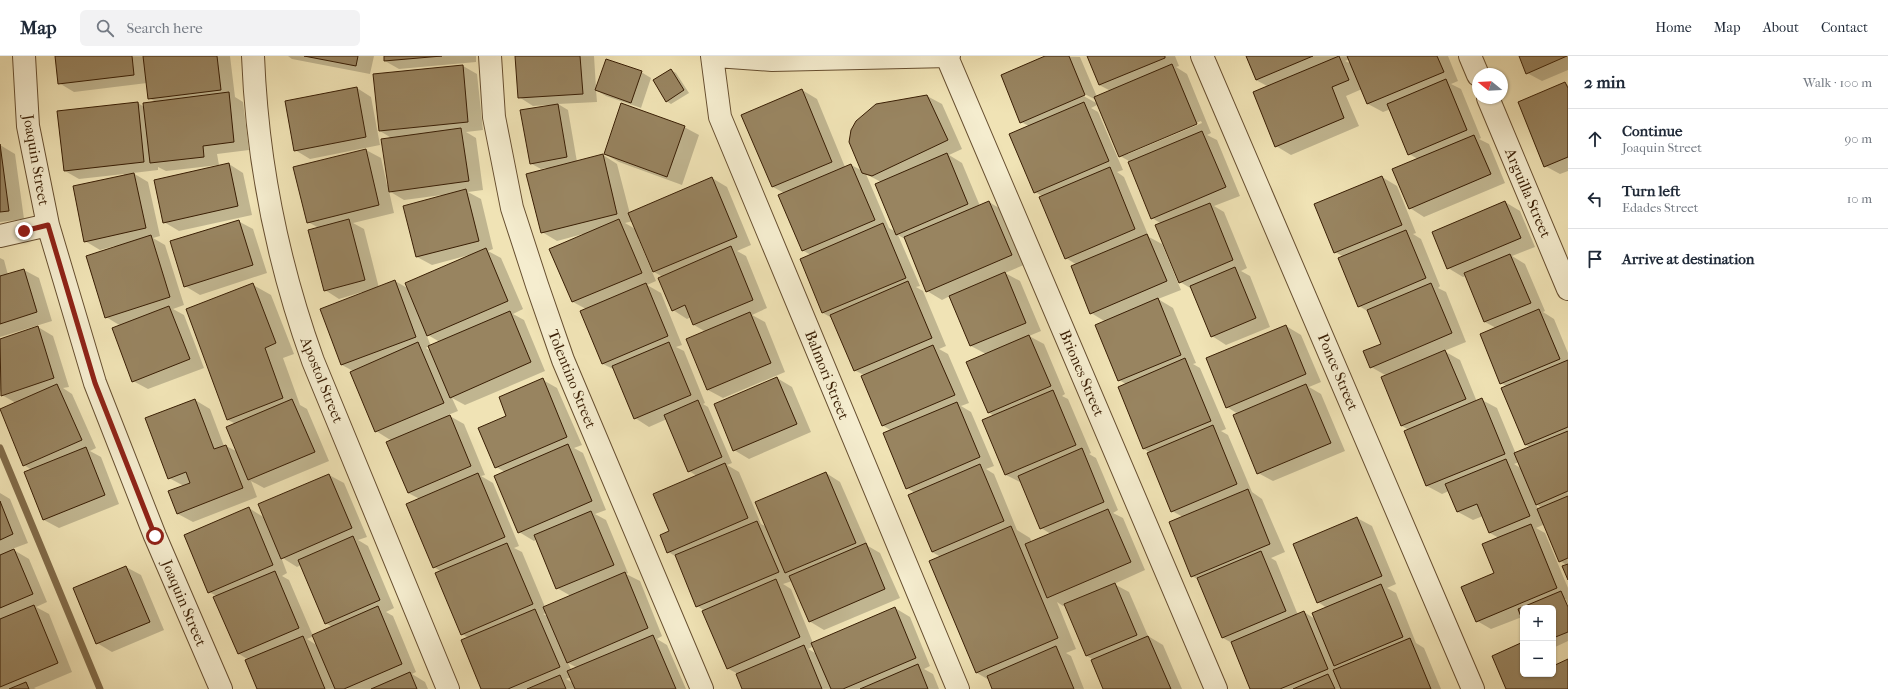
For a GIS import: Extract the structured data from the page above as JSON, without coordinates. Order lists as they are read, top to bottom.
{
  "streets": {
    "street": [
      "Joaquin Street",
      "Arguilla Street",
      "Ponce Street",
      "Briones Street",
      "Balmori Street",
      "Tolentino Street",
      "Apostol Street"
    ]
  },
  "north": "left",
  "page": {
    "header": "Map",
    "search": "Search here",
    "nav": [
      "Home",
      "Map",
      "About",
      "Contact"
    ],
    "heading": ["2 min", "Walk · 100 m"],
    "list": [
      ["Continue", "Joaquin Street", "90 m"],
      ["Turn left", "Edades Street", "10 m"],
      "Arrive at destination"
    ],
    "map_buttons": ["+", "−"]
  }
}
